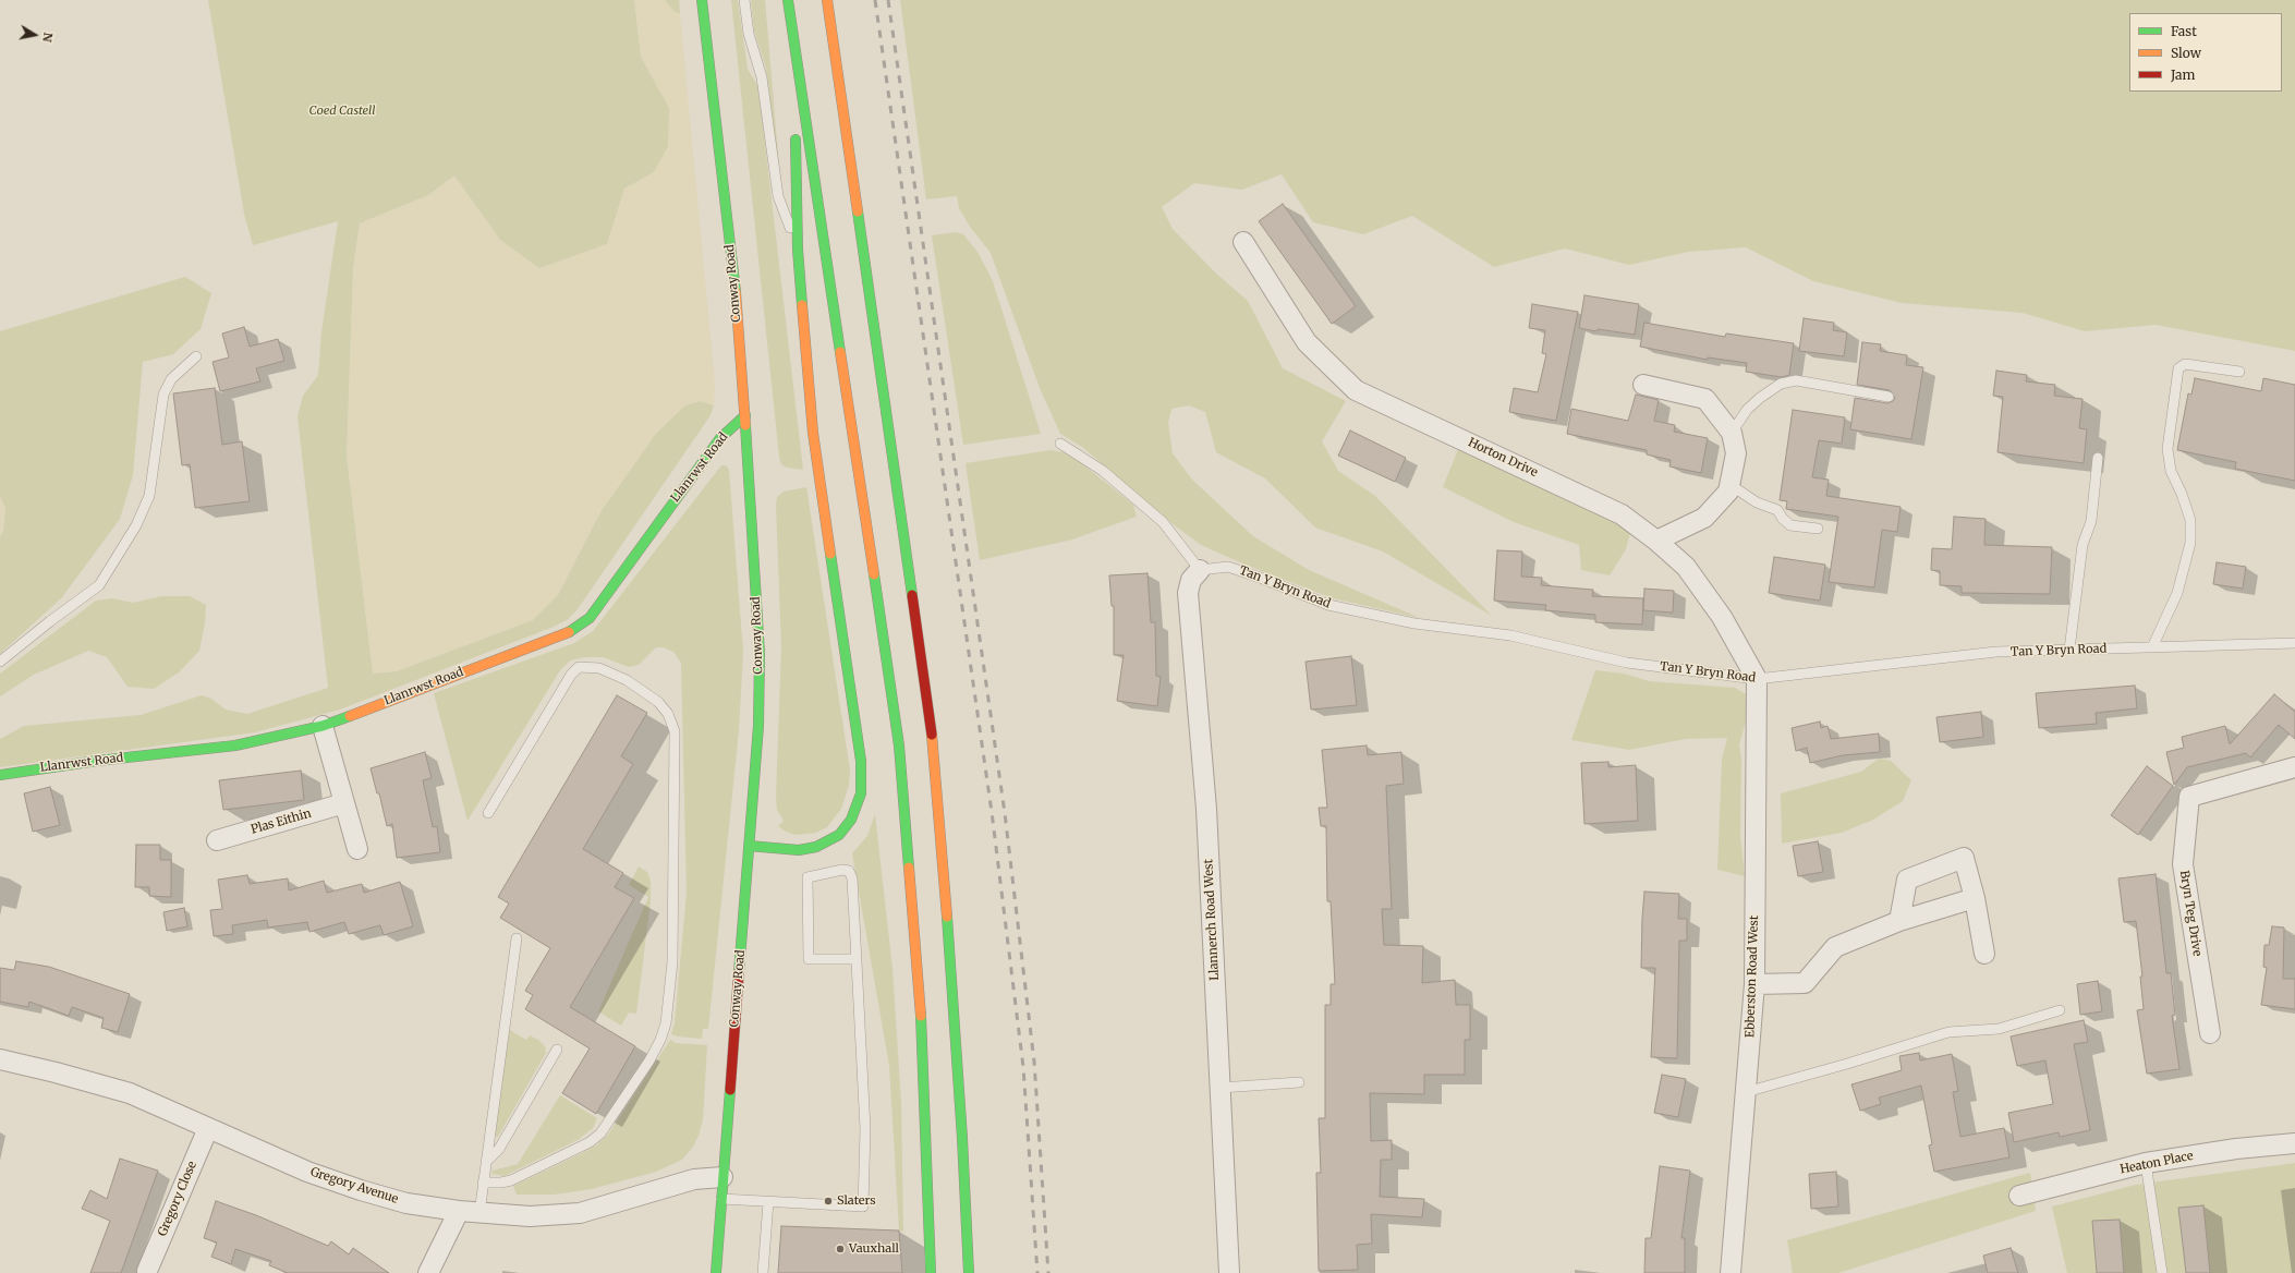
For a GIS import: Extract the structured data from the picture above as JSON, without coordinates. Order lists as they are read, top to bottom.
{
  "streets": {
    "main road": ["Conway Road", "Llanrwst Road"],
    "street": [
      "Horton Drive",
      "Plas Eithin",
      "Bryn Teg Drive",
      "Llannerch Road West",
      "Ebberston Road West",
      "Heaton Place",
      "Gregory Avenue",
      "Gregory Close"
    ],
    "lane": ["Tan Y Bryn Road"]
  },
  "crossings": [
    ["Conway Road", "Llanrwst Road"],
    ["Conway Road", "Gregory Avenue"],
    ["Horton Drive", "Tan Y Bryn Road"],
    ["Horton Drive", "Ebberston Road West"],
    ["Tan Y Bryn Road", "Llannerch Road West"],
    ["Tan Y Bryn Road", "Ebberston Road West"],
    ["Gregory Avenue", "Gregory Close"]
  ],
  "parks": ["Coed Castell"],
  "places": ["Slaters", "Vauxhall"],
  "legend": ["Fast", "Slow", "Jam"],
  "north": "right"
}
